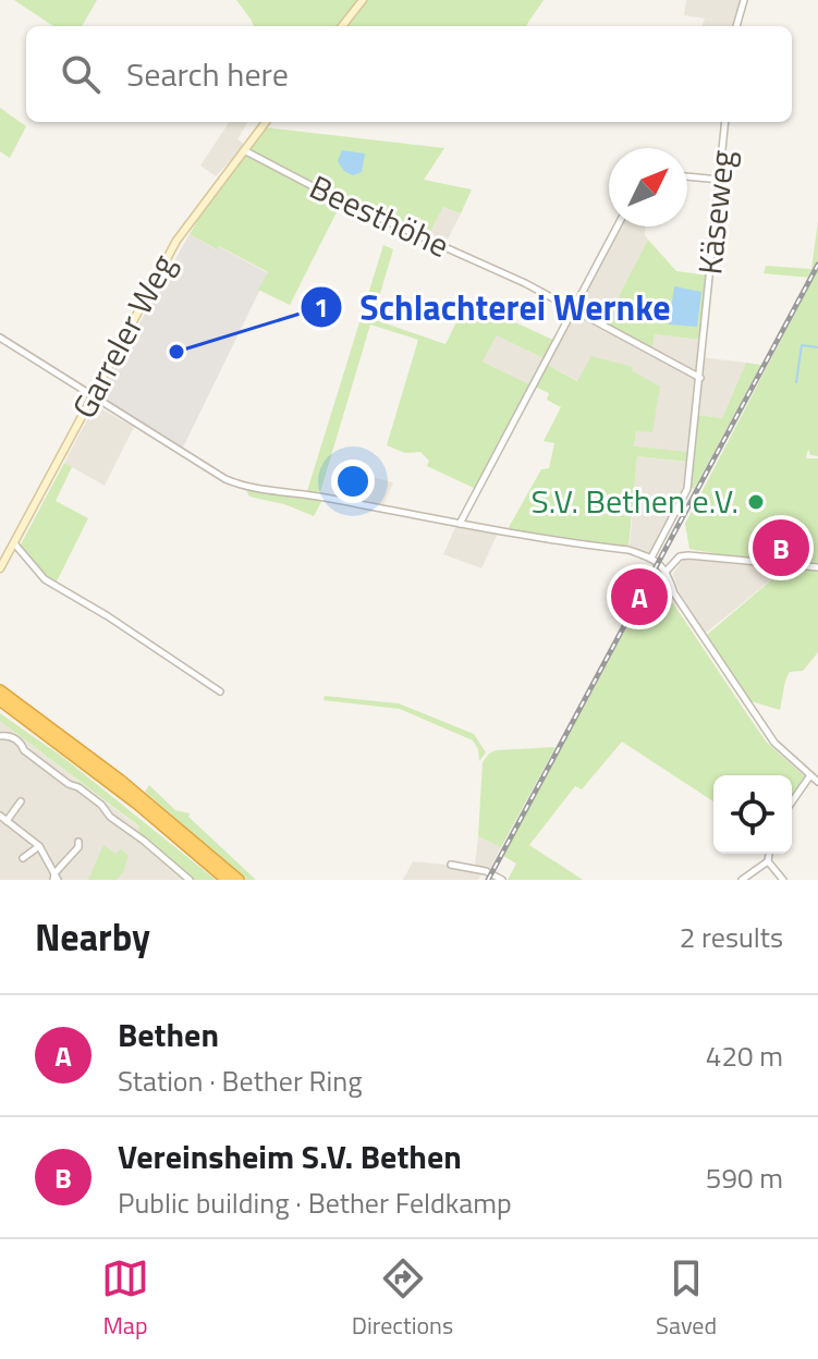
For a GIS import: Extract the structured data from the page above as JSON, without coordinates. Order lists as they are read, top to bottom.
{
  "streets": {
    "street": ["Käseweg", "Beesthöhe", "Garreler Weg"]
  },
  "crossings": [
    ["Käseweg", "Beesthöhe"],
    ["Beesthöhe", "Garreler Weg"]
  ],
  "places": ["Schlachterei Wernke", "S.V. Bethen e.V."],
  "north": "top right",
  "page": {
    "search": "Search here",
    "pins": ["B", "A"],
    "heading": ["Nearby", "2 results"],
    "list": [
      {
        "mark": "A",
        "name": "Bethen",
        "note": "Station · Bether Ring",
        "value": "420 m"
      },
      {
        "mark": "B",
        "name": "Vereinsheim S.V. Bethen",
        "note": "Public building · Bether Feldkamp",
        "value": "590 m"
      }
    ],
    "nav": ["Map", "Directions", "Saved"]
  }
}
